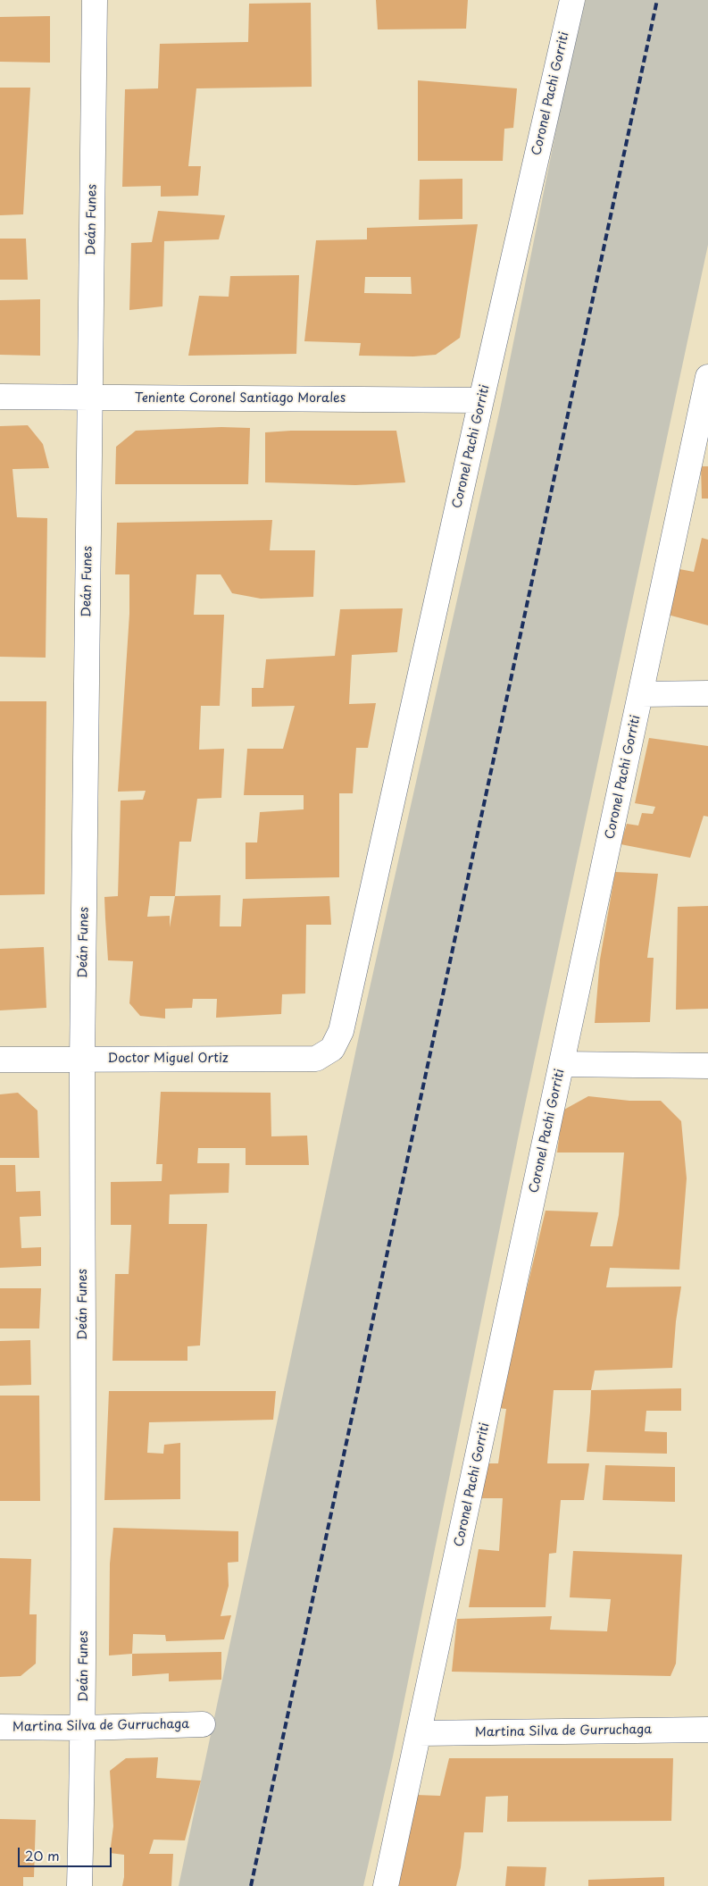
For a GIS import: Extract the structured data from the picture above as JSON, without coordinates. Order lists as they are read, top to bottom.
{
  "streets": {
    "street": [
      "Coronel Pachi Gorriti",
      "Deán Funes",
      "Teniente Coronel Santiago Morales",
      "Doctor Miguel Ortiz",
      "Martina Silva de Gurruchaga"
    ]
  },
  "crossings": [
    ["Coronel Pachi Gorriti", "Teniente Coronel Santiago Morales"],
    ["Coronel Pachi Gorriti", "Doctor Miguel Ortiz"],
    ["Coronel Pachi Gorriti", "Martina Silva de Gurruchaga"],
    ["Deán Funes", "Teniente Coronel Santiago Morales"],
    ["Deán Funes", "Doctor Miguel Ortiz"],
    ["Deán Funes", "Martina Silva de Gurruchaga"]
  ],
  "scale_bar": "20 m"
}
